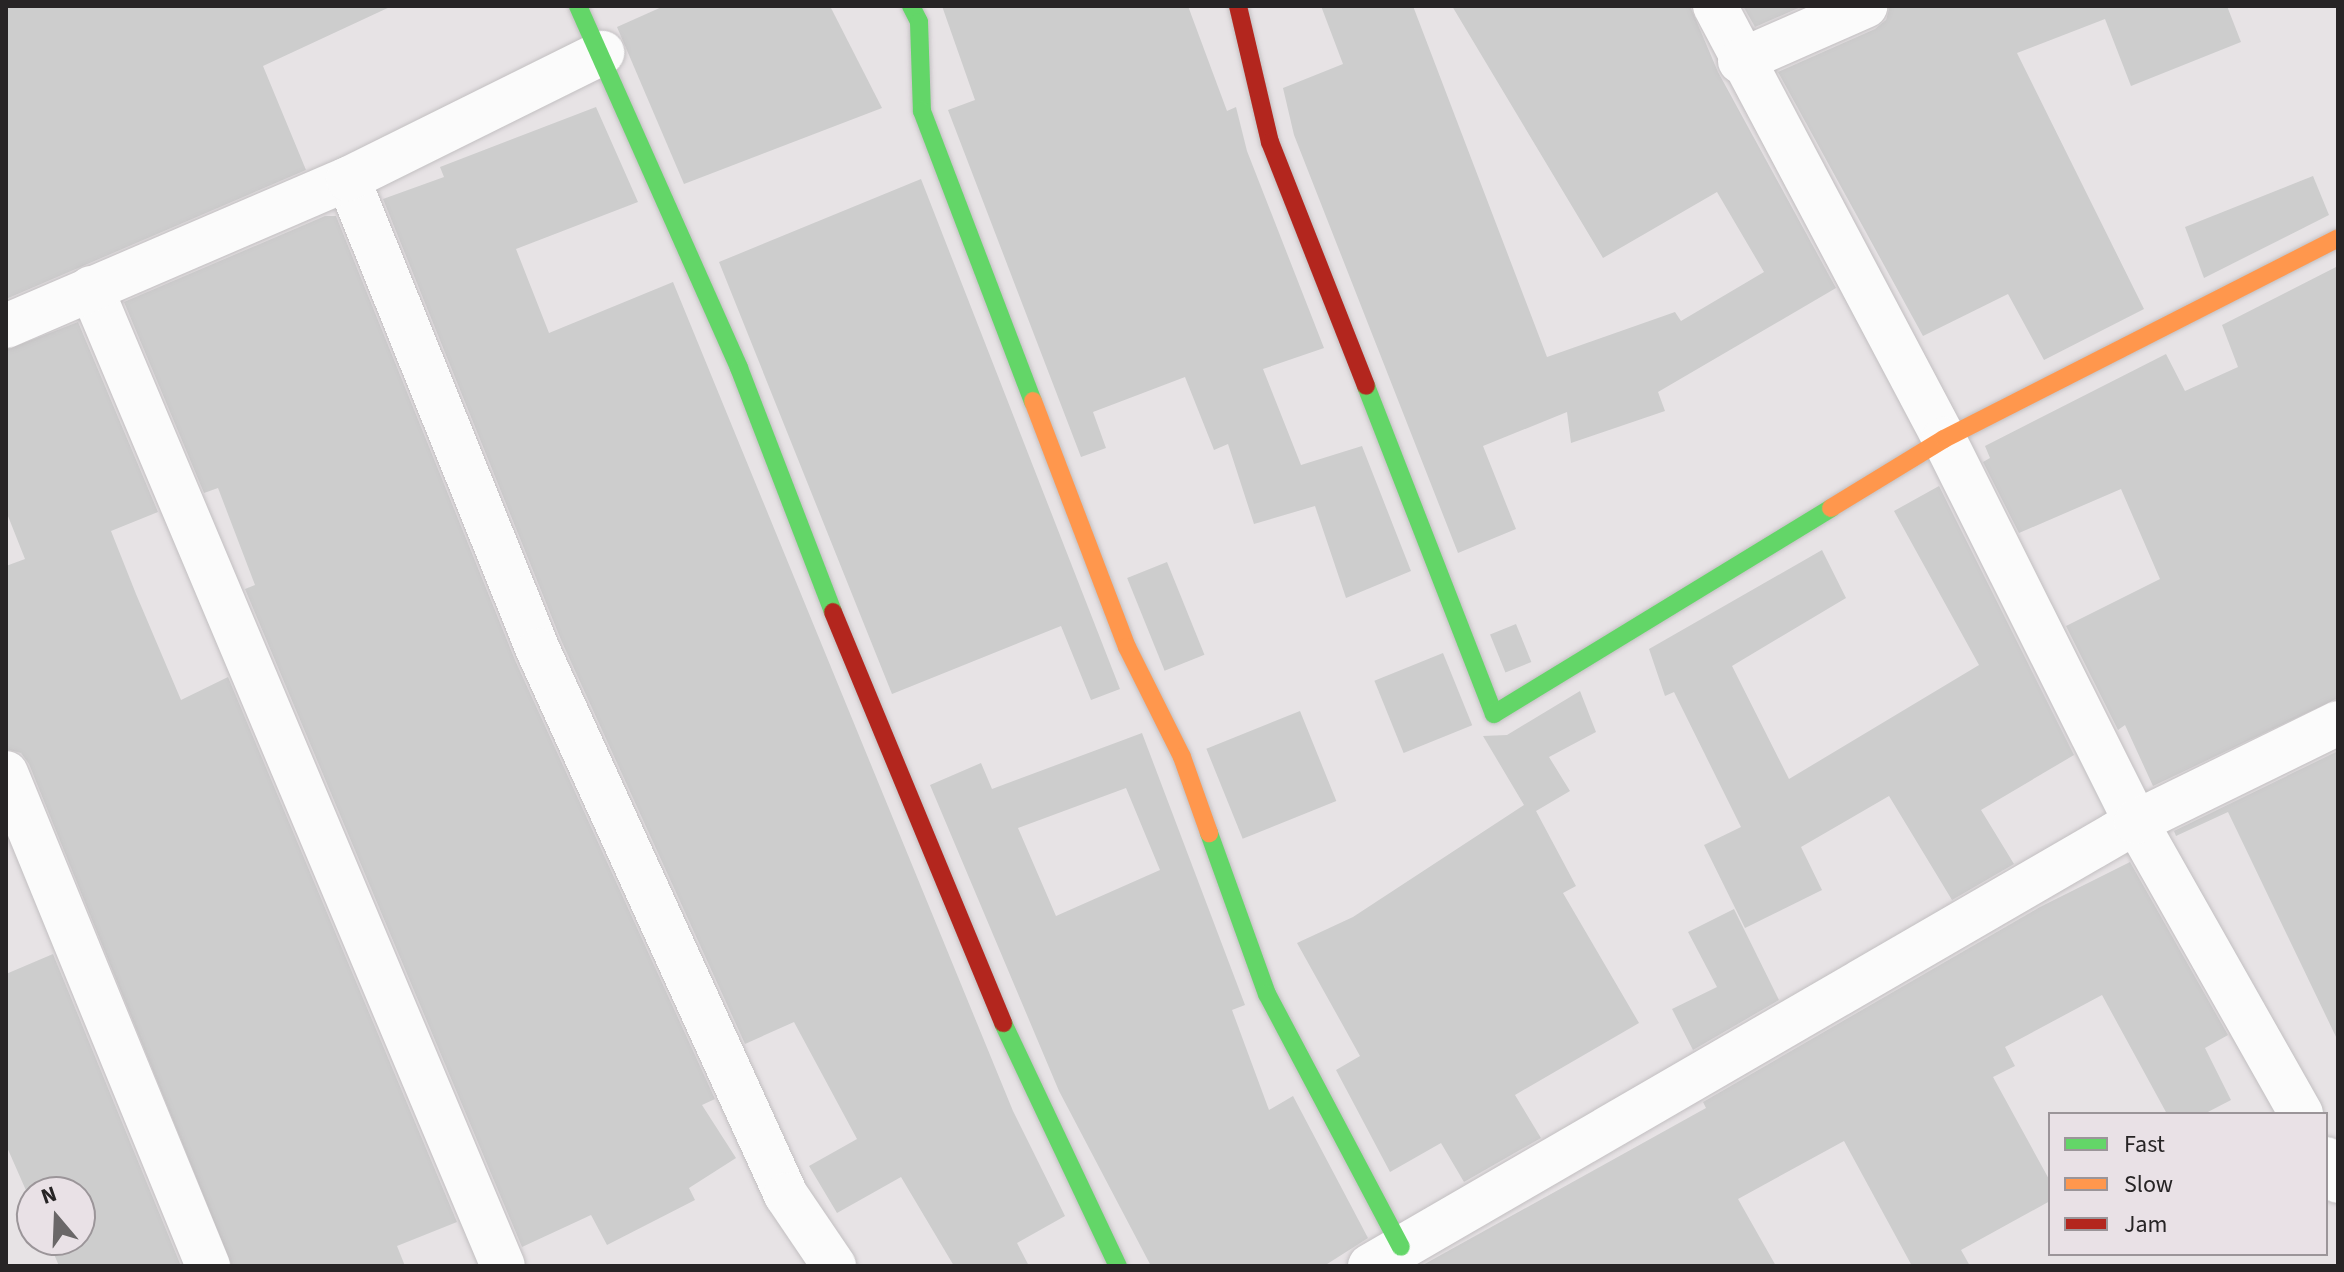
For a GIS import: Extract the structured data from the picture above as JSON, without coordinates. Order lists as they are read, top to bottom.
{
  "legend": ["Fast", "Slow", "Jam"],
  "north": "top"
}
